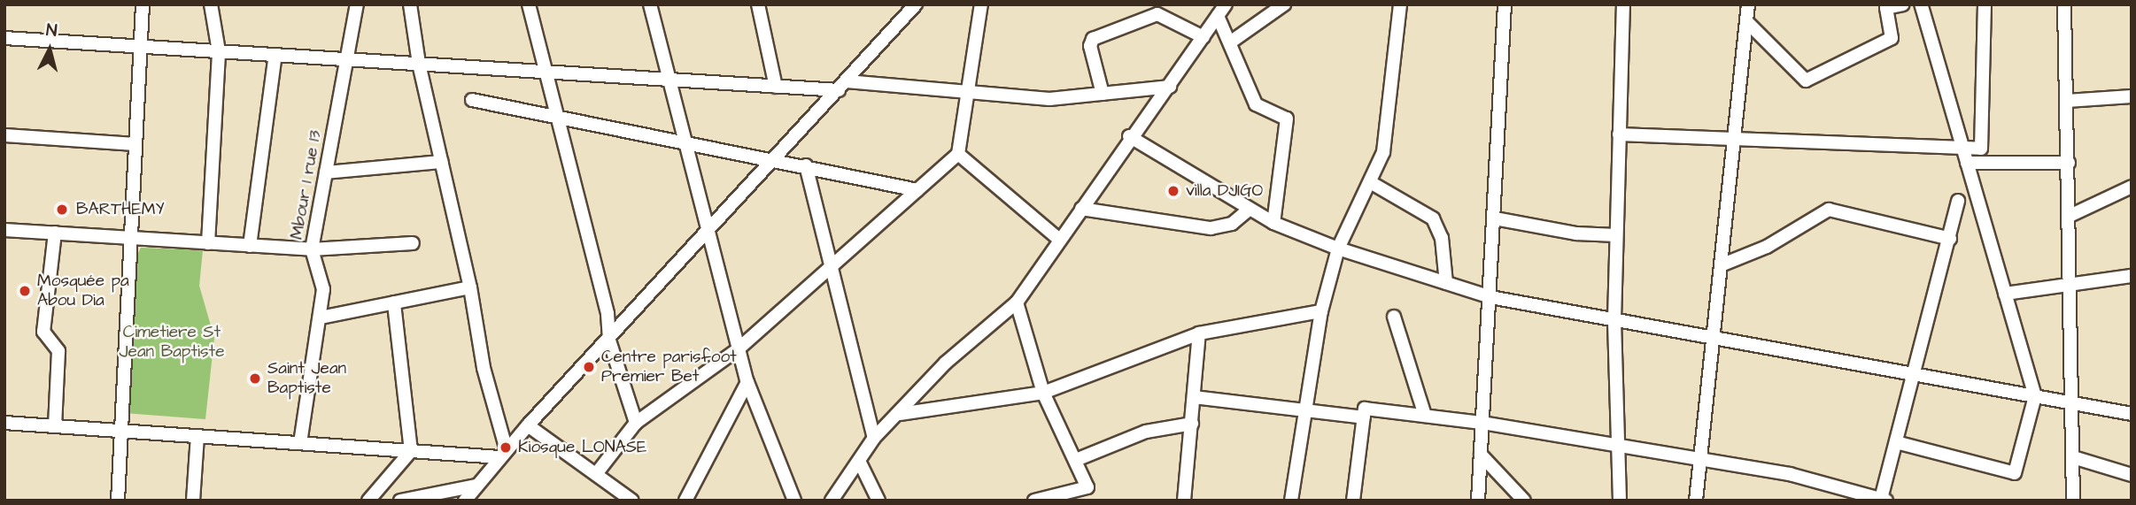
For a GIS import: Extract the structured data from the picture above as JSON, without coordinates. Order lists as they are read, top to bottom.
{
  "streets": {
    "street": ["Mbour 1 rue 13"]
  },
  "parks": ["Cimetiere St Jean Baptiste"],
  "places": [
    "villa DJIGO",
    "BARTHEMY",
    "Mosquée pa Abou Dia",
    "Centre parisfoot Premier Bet",
    "Saint Jean Baptiste",
    "Kiosque LONASE"
  ],
  "north": "top"
}
